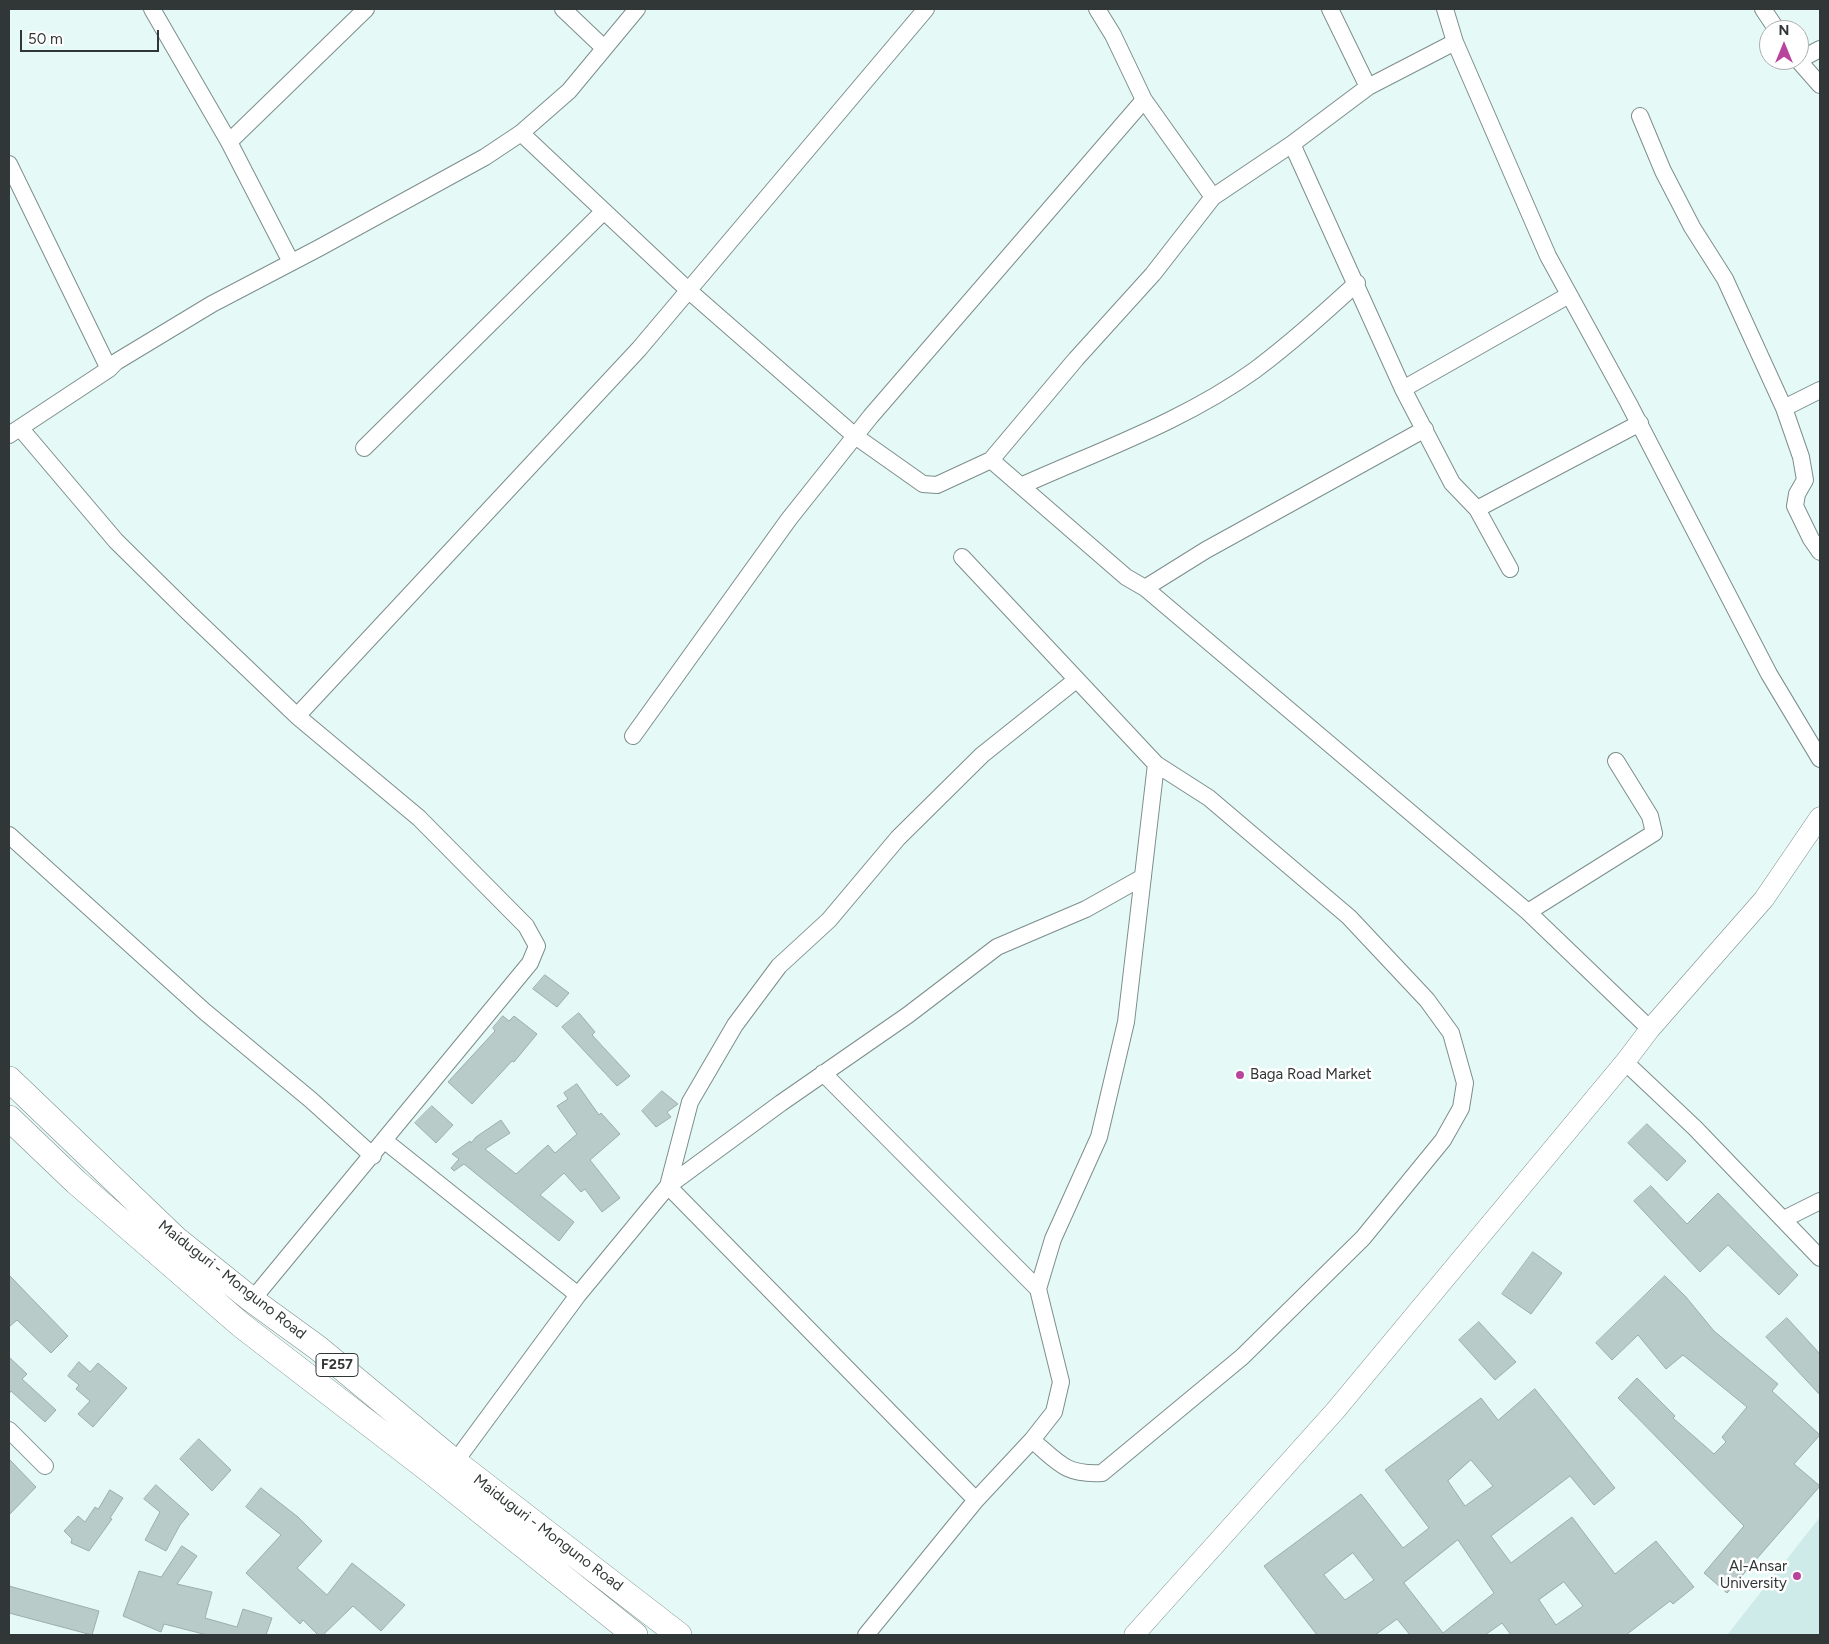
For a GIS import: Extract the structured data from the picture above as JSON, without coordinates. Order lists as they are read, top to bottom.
{
  "streets": {
    "main road": ["Maiduguri - Monguno Road", "F257"]
  },
  "places": ["Baga Road Market", "Al-Ansar University"],
  "scale_bar": "50 m",
  "north": "top"
}
